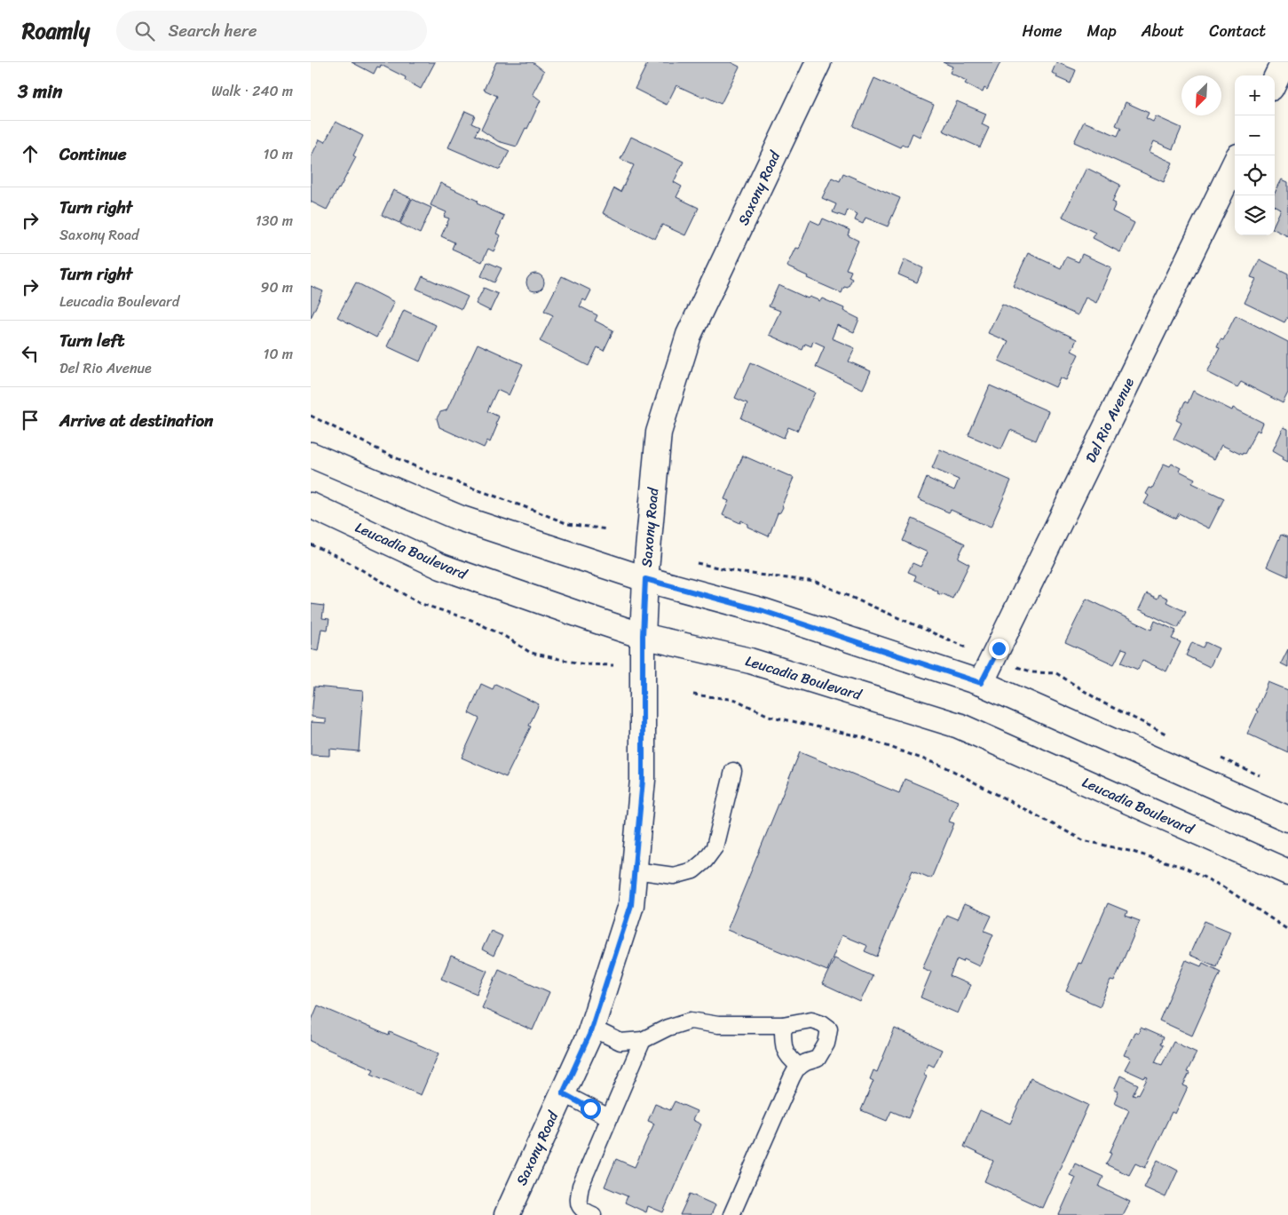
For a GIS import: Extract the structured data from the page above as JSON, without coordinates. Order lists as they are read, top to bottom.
{
  "streets": {
    "main road": ["Saxony Road", "Del Rio Avenue", "Leucadia Boulevard"]
  },
  "crossings": [
    ["Saxony Road", "Leucadia Boulevard"]
  ],
  "north": "bottom left",
  "page": {
    "header": "Roamly",
    "search": "Search here",
    "nav": [
      "Home",
      "Map",
      "About",
      "Contact"
    ],
    "heading": ["3 min", "Walk · 240 m"],
    "map_buttons": ["+", "−"],
    "list": [
      ["Continue", "10 m"],
      ["Turn right", "Saxony Road", "130 m"],
      ["Turn right", "Leucadia Boulevard", "90 m"],
      ["Turn left", "Del Rio Avenue", "10 m"],
      "Arrive at destination"
    ]
  }
}
